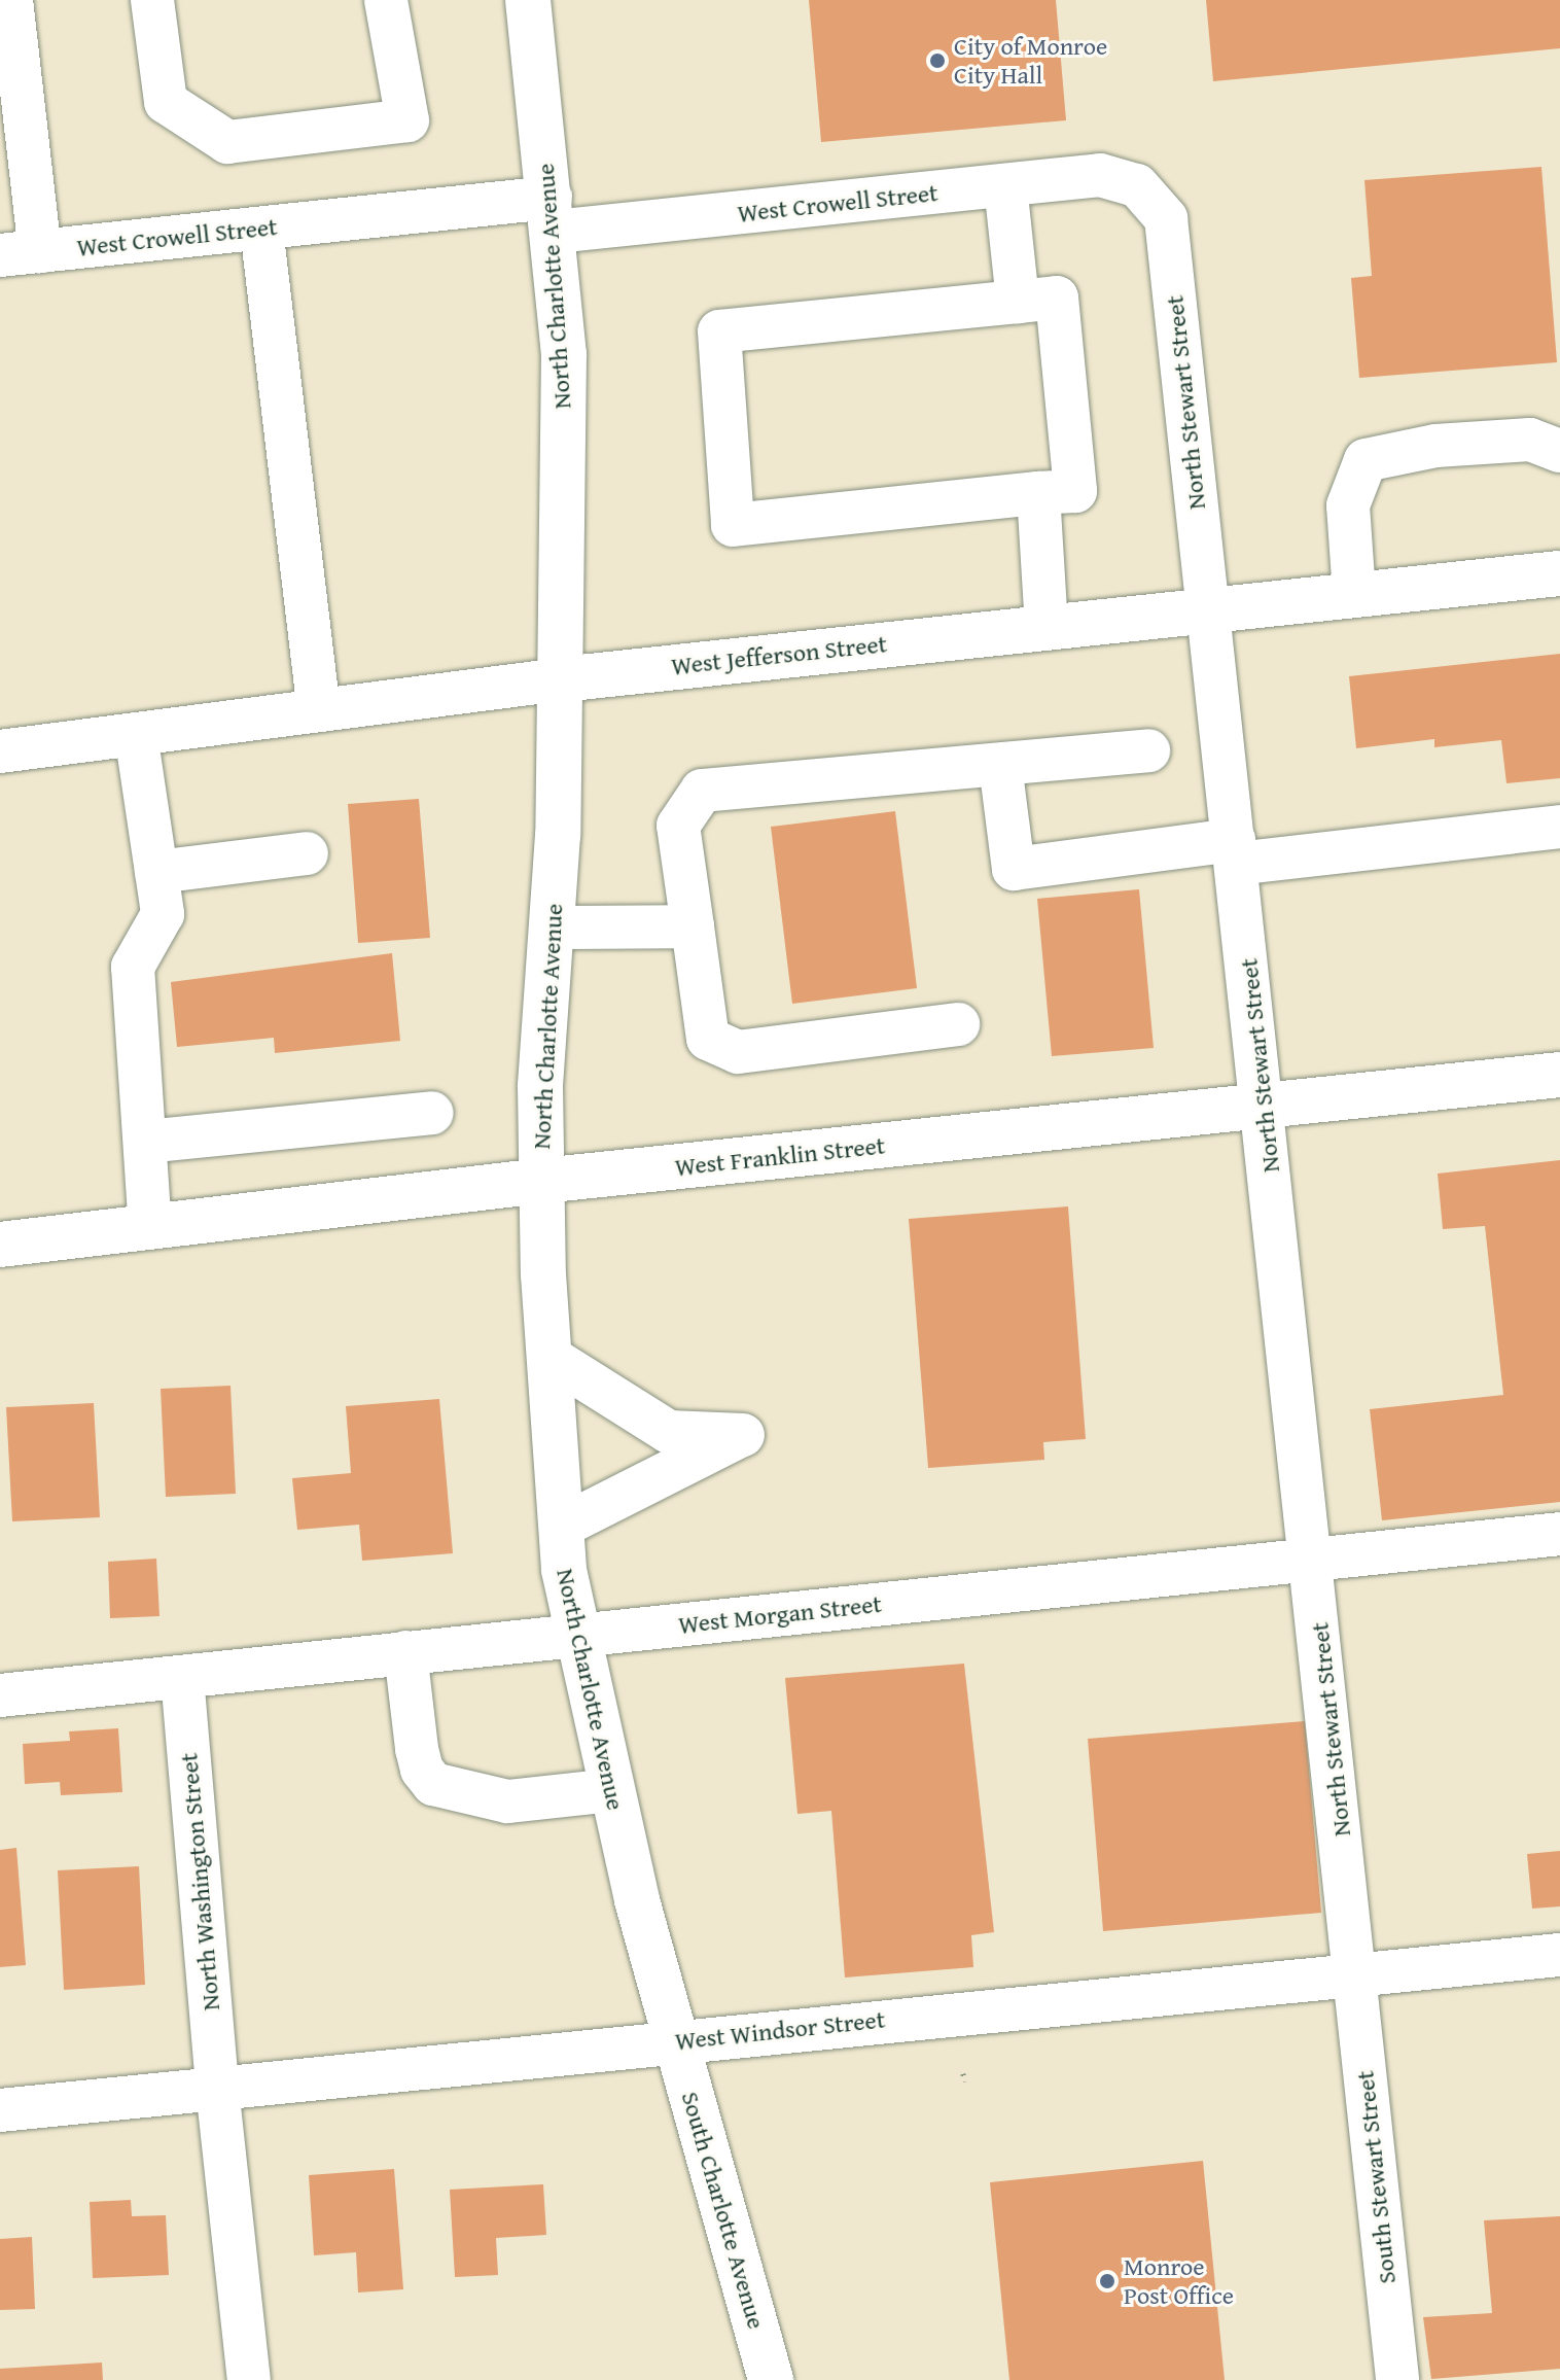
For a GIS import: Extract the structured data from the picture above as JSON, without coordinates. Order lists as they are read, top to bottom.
{
  "streets": {
    "main road": [
      "North Charlotte Avenue",
      "West Jefferson Street",
      "West Franklin Street",
      "South Charlotte Avenue"
    ],
    "street": [
      "West Crowell Street",
      "North Stewart Street",
      "West Morgan Street",
      "North Washington Street",
      "West Windsor Street",
      "South Stewart Street"
    ]
  },
  "crossings": [
    ["West Crowell Street", "North Charlotte Avenue"],
    ["West Crowell Street", "North Stewart Street"],
    ["North Charlotte Avenue", "West Jefferson Street"],
    ["North Charlotte Avenue", "West Franklin Street"],
    ["North Charlotte Avenue", "West Morgan Street"],
    ["North Charlotte Avenue", "West Windsor Street"],
    ["North Charlotte Avenue", "South Charlotte Avenue"],
    ["North Stewart Street", "West Jefferson Street"],
    ["North Stewart Street", "West Franklin Street"],
    ["North Stewart Street", "West Morgan Street"],
    ["North Stewart Street", "West Windsor Street"],
    ["North Stewart Street", "South Stewart Street"],
    ["West Morgan Street", "North Washington Street"],
    ["North Washington Street", "West Windsor Street"],
    ["West Windsor Street", "South Stewart Street"],
    ["West Windsor Street", "South Charlotte Avenue"]
  ],
  "places": ["City of Monroe City Hall", "Monroe Post Office"]
}
